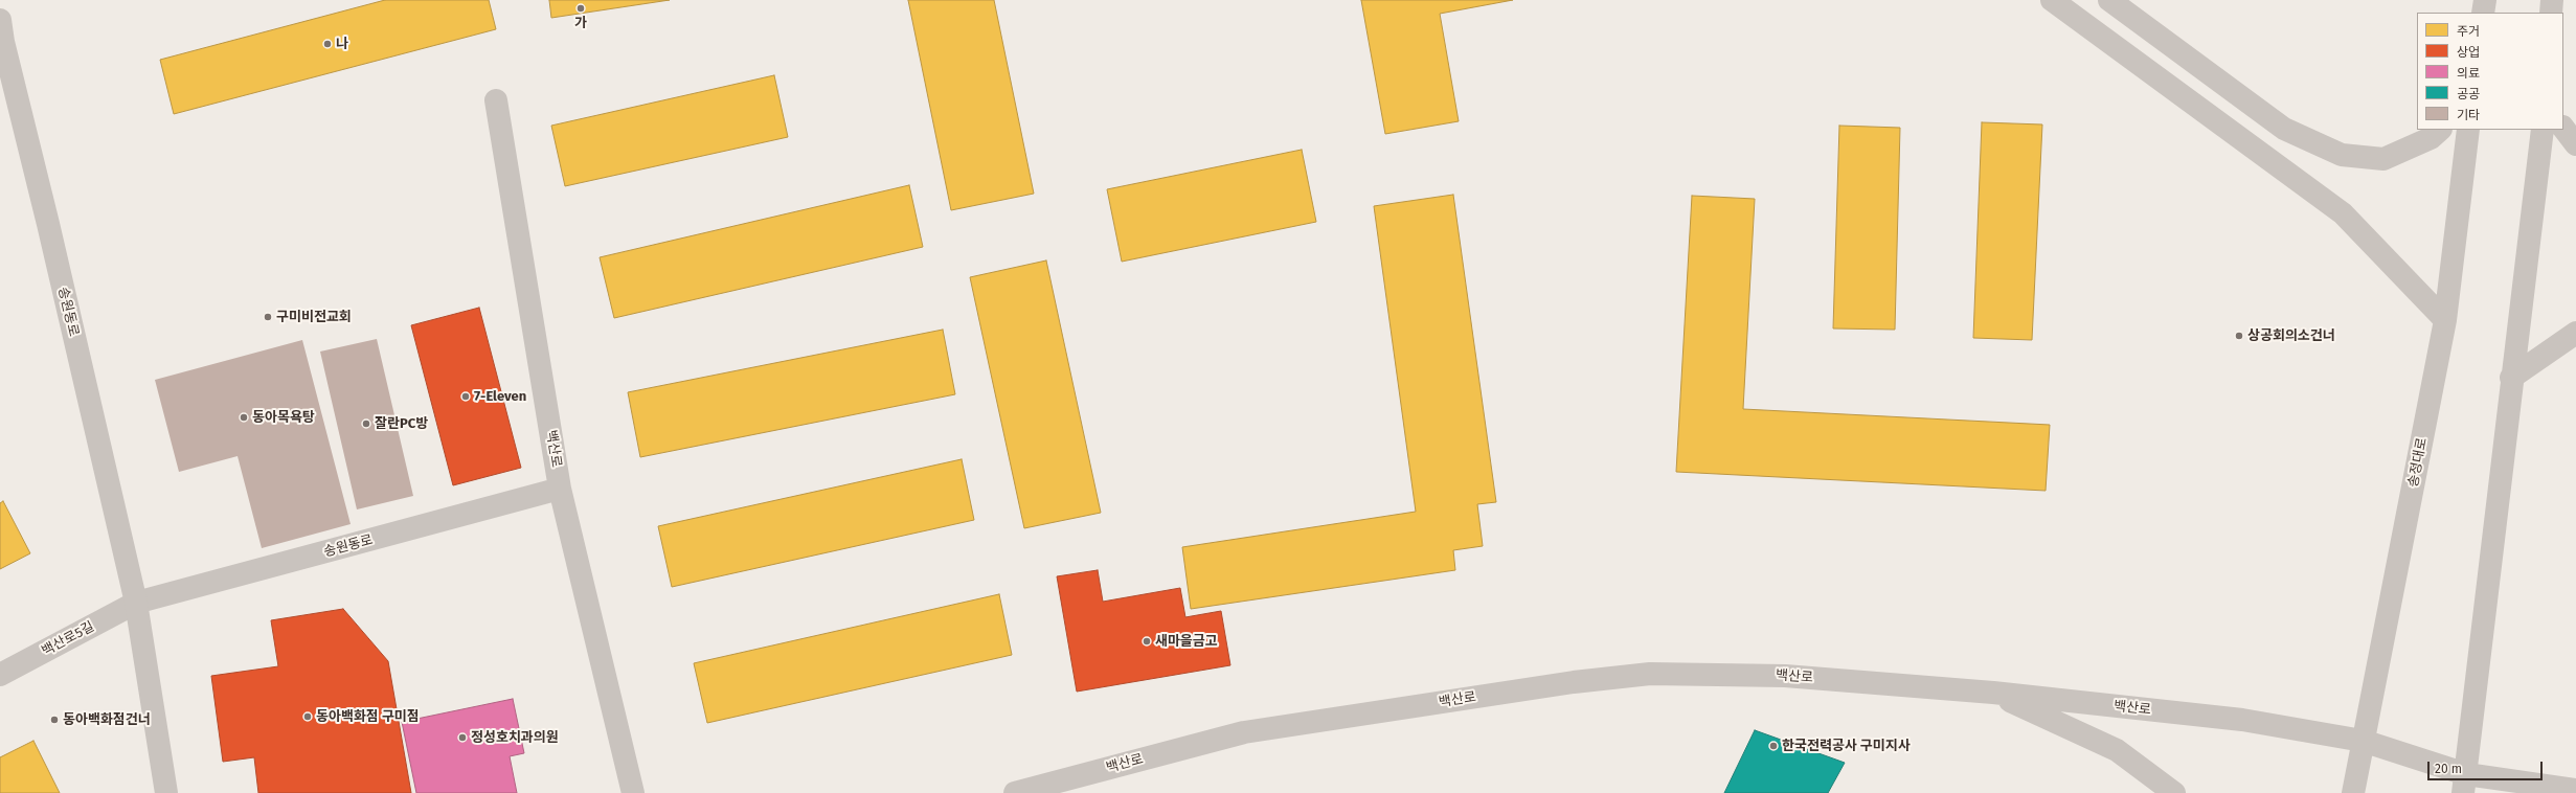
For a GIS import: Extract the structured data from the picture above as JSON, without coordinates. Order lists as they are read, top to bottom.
{
  "streets": {
    "street": [
      "송원동로",
      "백산로",
      "송정대로",
      "백산로5길"
    ]
  },
  "crossings": [
    ["송원동로", "백산로"],
    ["송원동로", "백산로5길"],
    ["백산로", "송정대로"]
  ],
  "places": [
    "가",
    "나",
    "구미비전교회",
    "상공회의소건너",
    "7-Eleven",
    "동아목욕탕",
    "잘란PC방",
    "새마을금고",
    "동아백화점 구미점",
    "동아백화점건너",
    "정성호치과의원",
    "한국전력공사 구미지사"
  ],
  "legend": [
    "주거",
    "상업",
    "의료",
    "공공",
    "기타"
  ],
  "scale_bar": "20 m"
}
